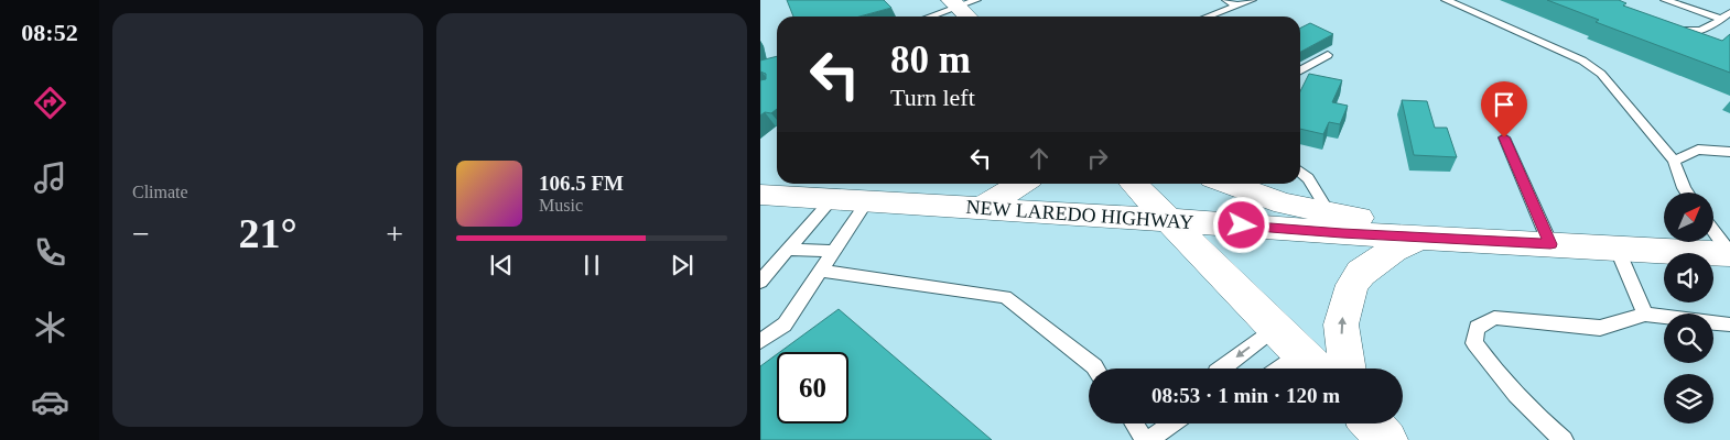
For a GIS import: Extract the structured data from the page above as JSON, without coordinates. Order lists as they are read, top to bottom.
{
  "streets": {
    "main road": ["NEW LAREDO HIGHWAY"]
  },
  "north": "top right",
  "page": {
    "tabs": "08:52",
    "tile": "Climate",
    "turn": ["80 m", "Turn left"],
    "song": ["106.5 FM", "Music"],
    "heat": ["−", "21°", "+"],
    "limit": "60",
    "trip": "08:53 · 1 min · 120 m"
  }
}
